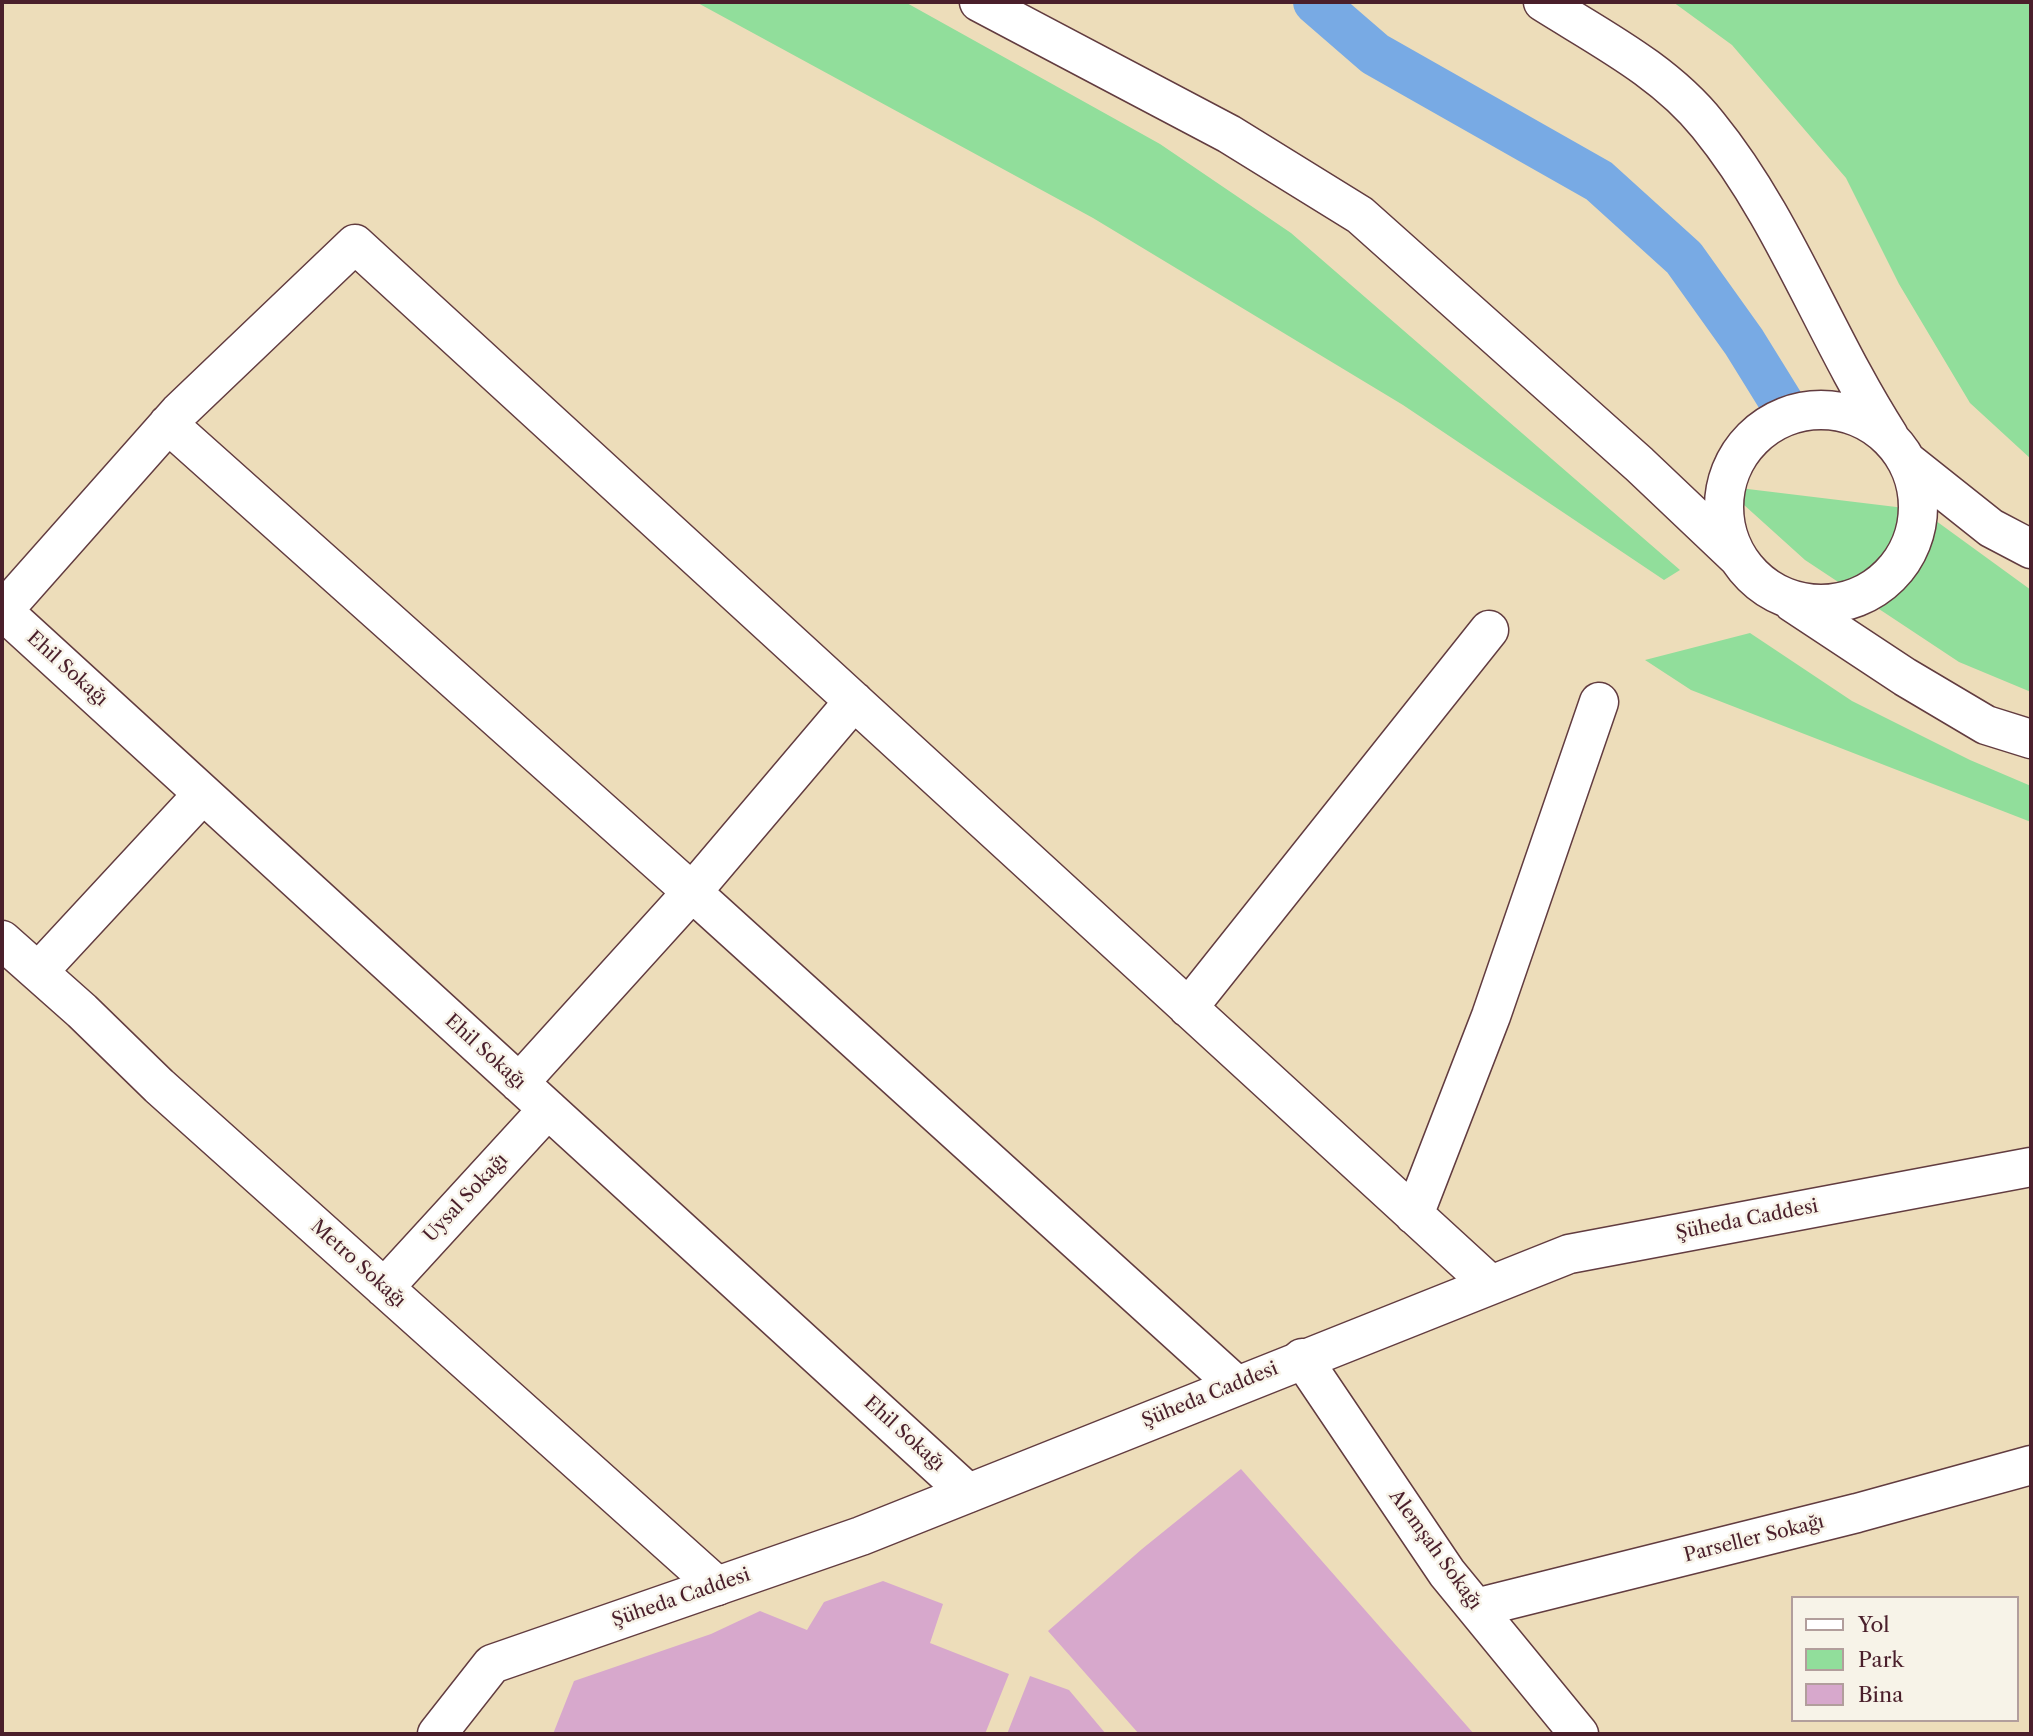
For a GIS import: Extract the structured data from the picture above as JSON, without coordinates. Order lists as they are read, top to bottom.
{
  "streets": {
    "street": [
      "Ehil Sokağı",
      "Uysal Sokağı",
      "Şüheda Caddesi",
      "Metro Sokağı",
      "Parseller Sokağı",
      "Alemşah Sokağı"
    ]
  },
  "crossings": [
    ["Ehil Sokağı", "Uysal Sokağı"],
    ["Ehil Sokağı", "Şüheda Caddesi"],
    ["Uysal Sokağı", "Metro Sokağı"],
    ["Şüheda Caddesi", "Metro Sokağı"],
    ["Şüheda Caddesi", "Alemşah Sokağı"],
    ["Parseller Sokağı", "Alemşah Sokağı"]
  ],
  "legend": ["Yol", "Park", "Bina"]
}
